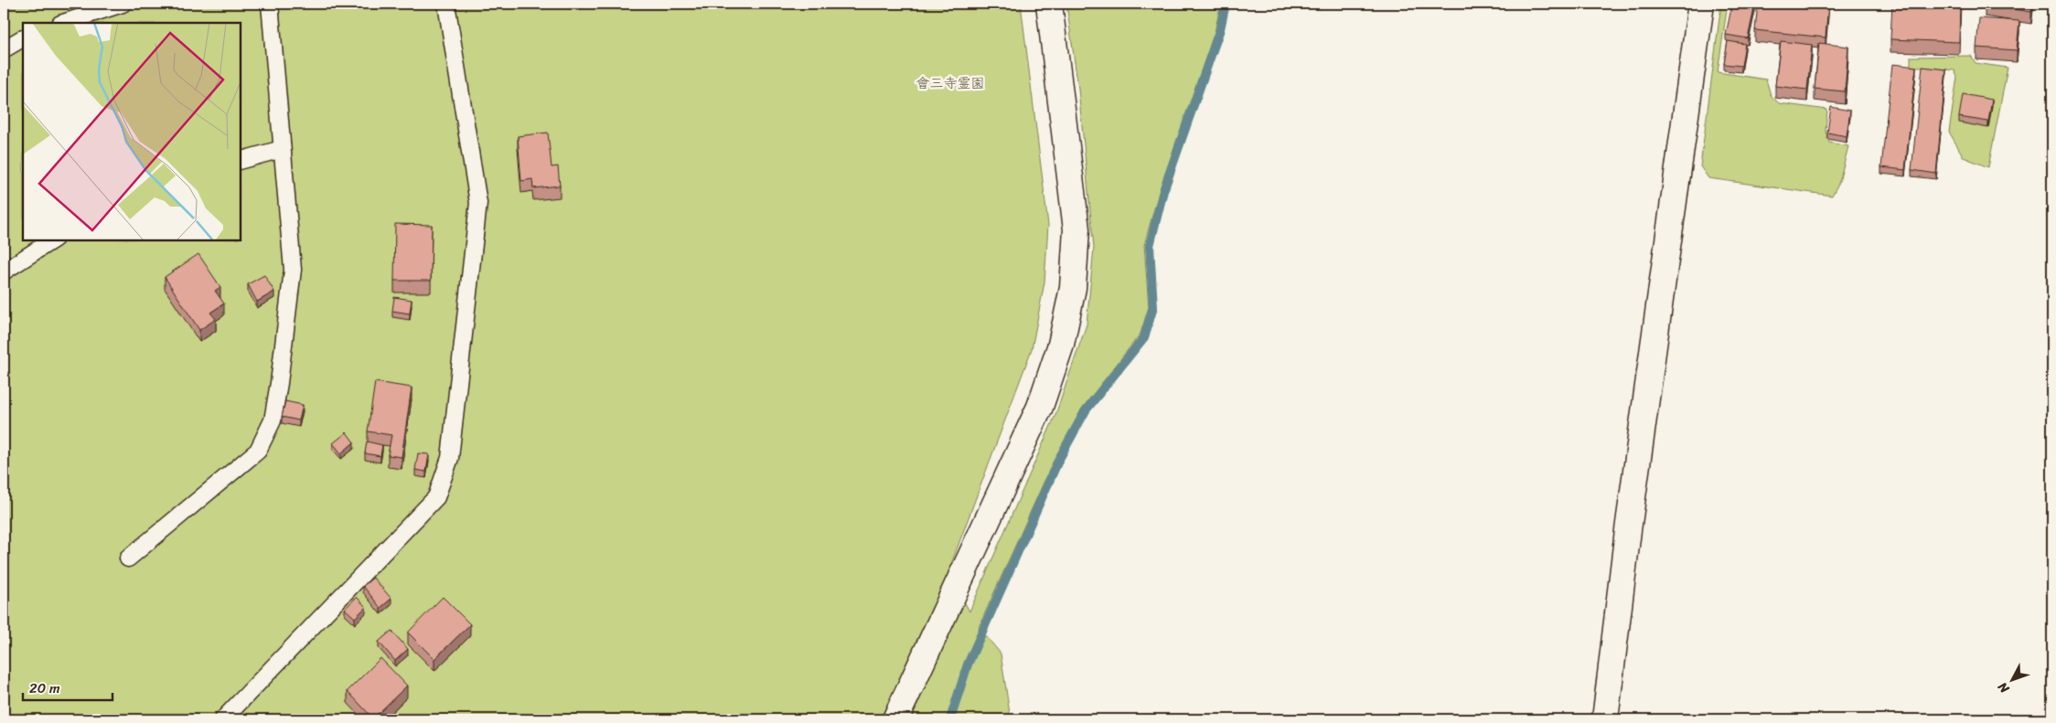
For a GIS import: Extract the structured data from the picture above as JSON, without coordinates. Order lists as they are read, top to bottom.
{
  "parks": ["會三寺霊園"],
  "scale_bar": "20 m",
  "north": "bottom left"
}
